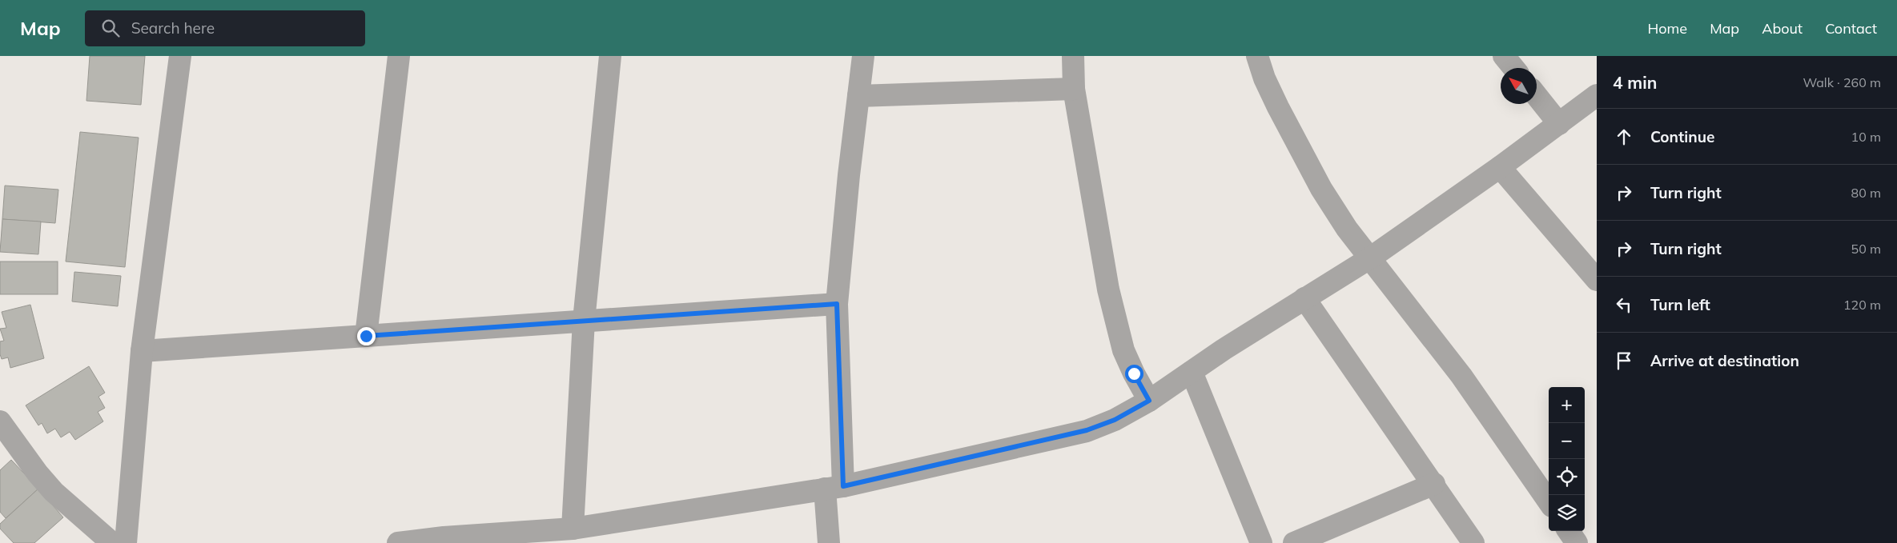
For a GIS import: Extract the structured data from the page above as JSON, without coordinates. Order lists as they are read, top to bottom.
{
  "north": "top left",
  "page": {
    "header": "Map",
    "search": "Search here",
    "nav": [
      "Home",
      "Map",
      "About",
      "Contact"
    ],
    "heading": ["4 min", "Walk · 260 m"],
    "list": [
      ["Continue", "10 m"],
      ["Turn right", "80 m"],
      ["Turn right", "50 m"],
      ["Turn left", "120 m"],
      "Arrive at destination"
    ],
    "map_buttons": ["+", "−"]
  }
}
